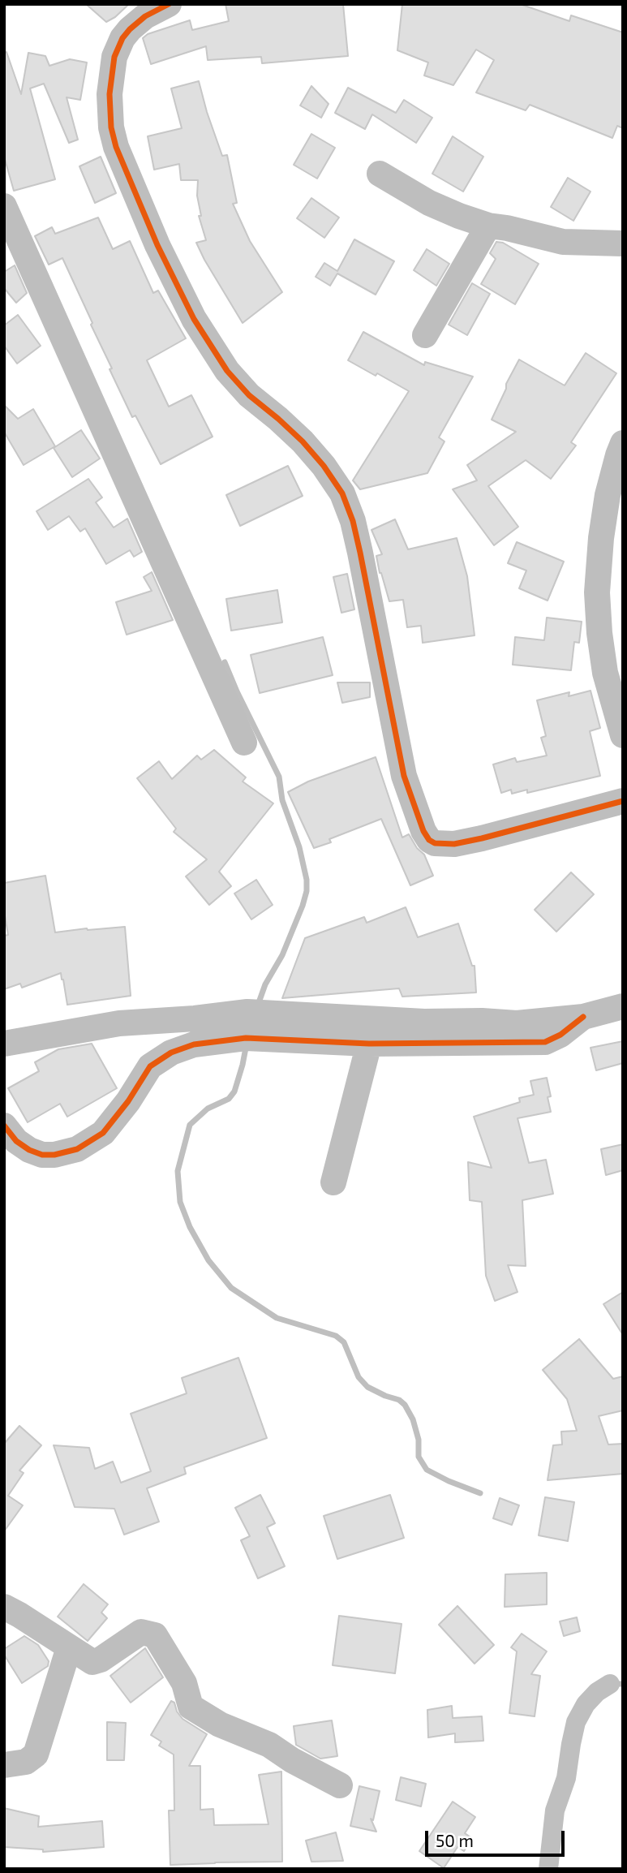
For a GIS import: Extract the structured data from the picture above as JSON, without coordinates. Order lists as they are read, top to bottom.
{
  "scale_bar": "50 m"
}
